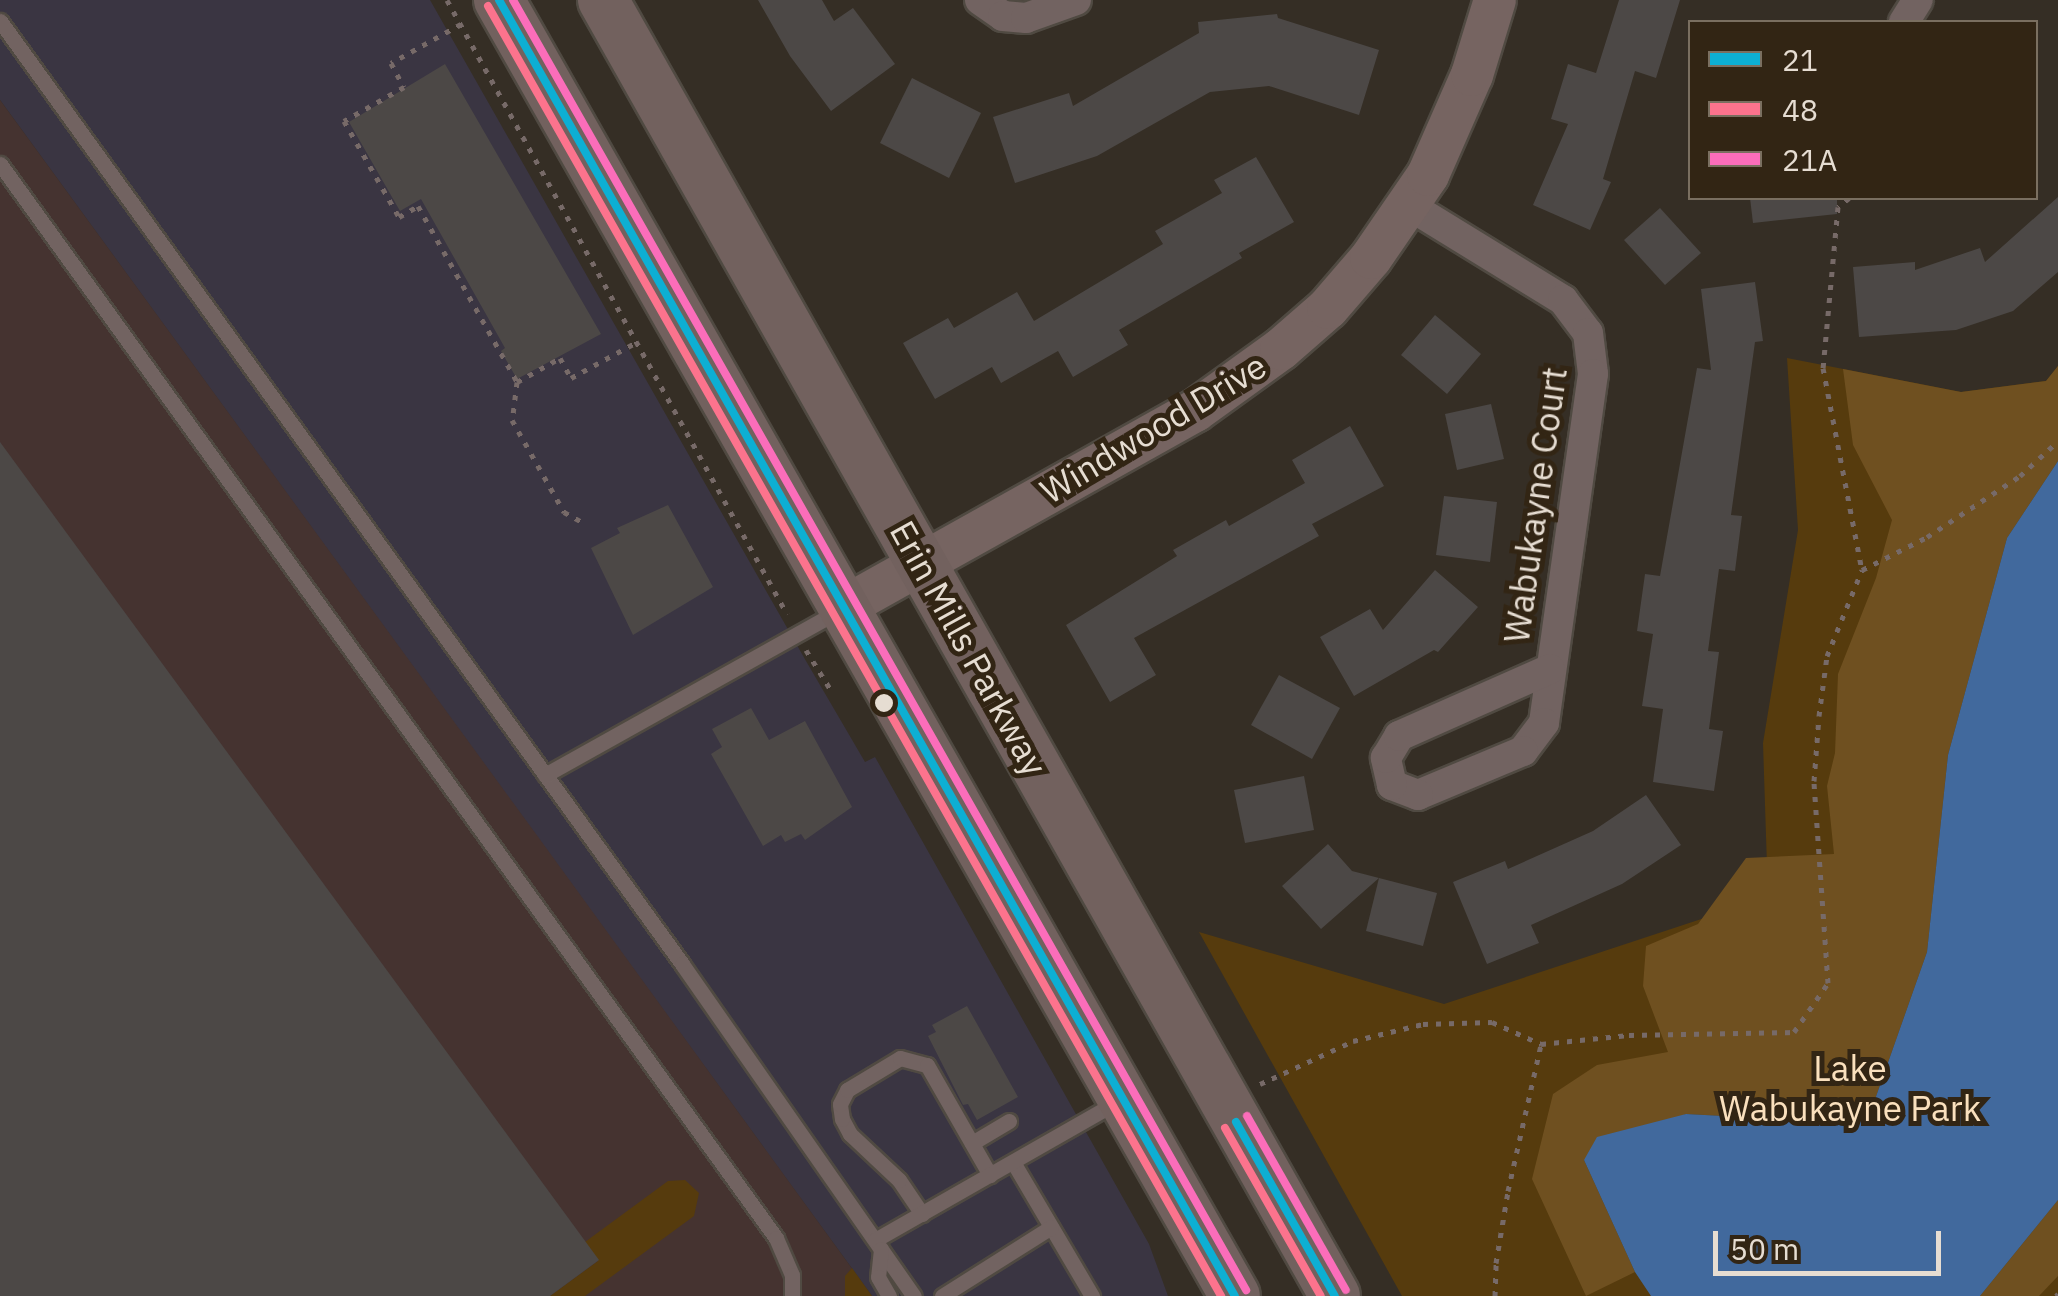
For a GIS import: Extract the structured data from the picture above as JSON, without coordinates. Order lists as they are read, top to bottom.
{
  "streets": {
    "main road": ["Erin Mills Parkway"],
    "street": ["Windwood Drive", "Wabukayne Court"]
  },
  "crossings": [
    ["Windwood Drive", "Wabukayne Court"],
    ["Windwood Drive", "Erin Mills Parkway"]
  ],
  "parks": ["Lake Wabukayne Park"],
  "lines": ["transit line 21", "transit line 21A", "transit line 48"],
  "legend": ["21", "48", "21A"],
  "scale_bar": "50 m"
}
